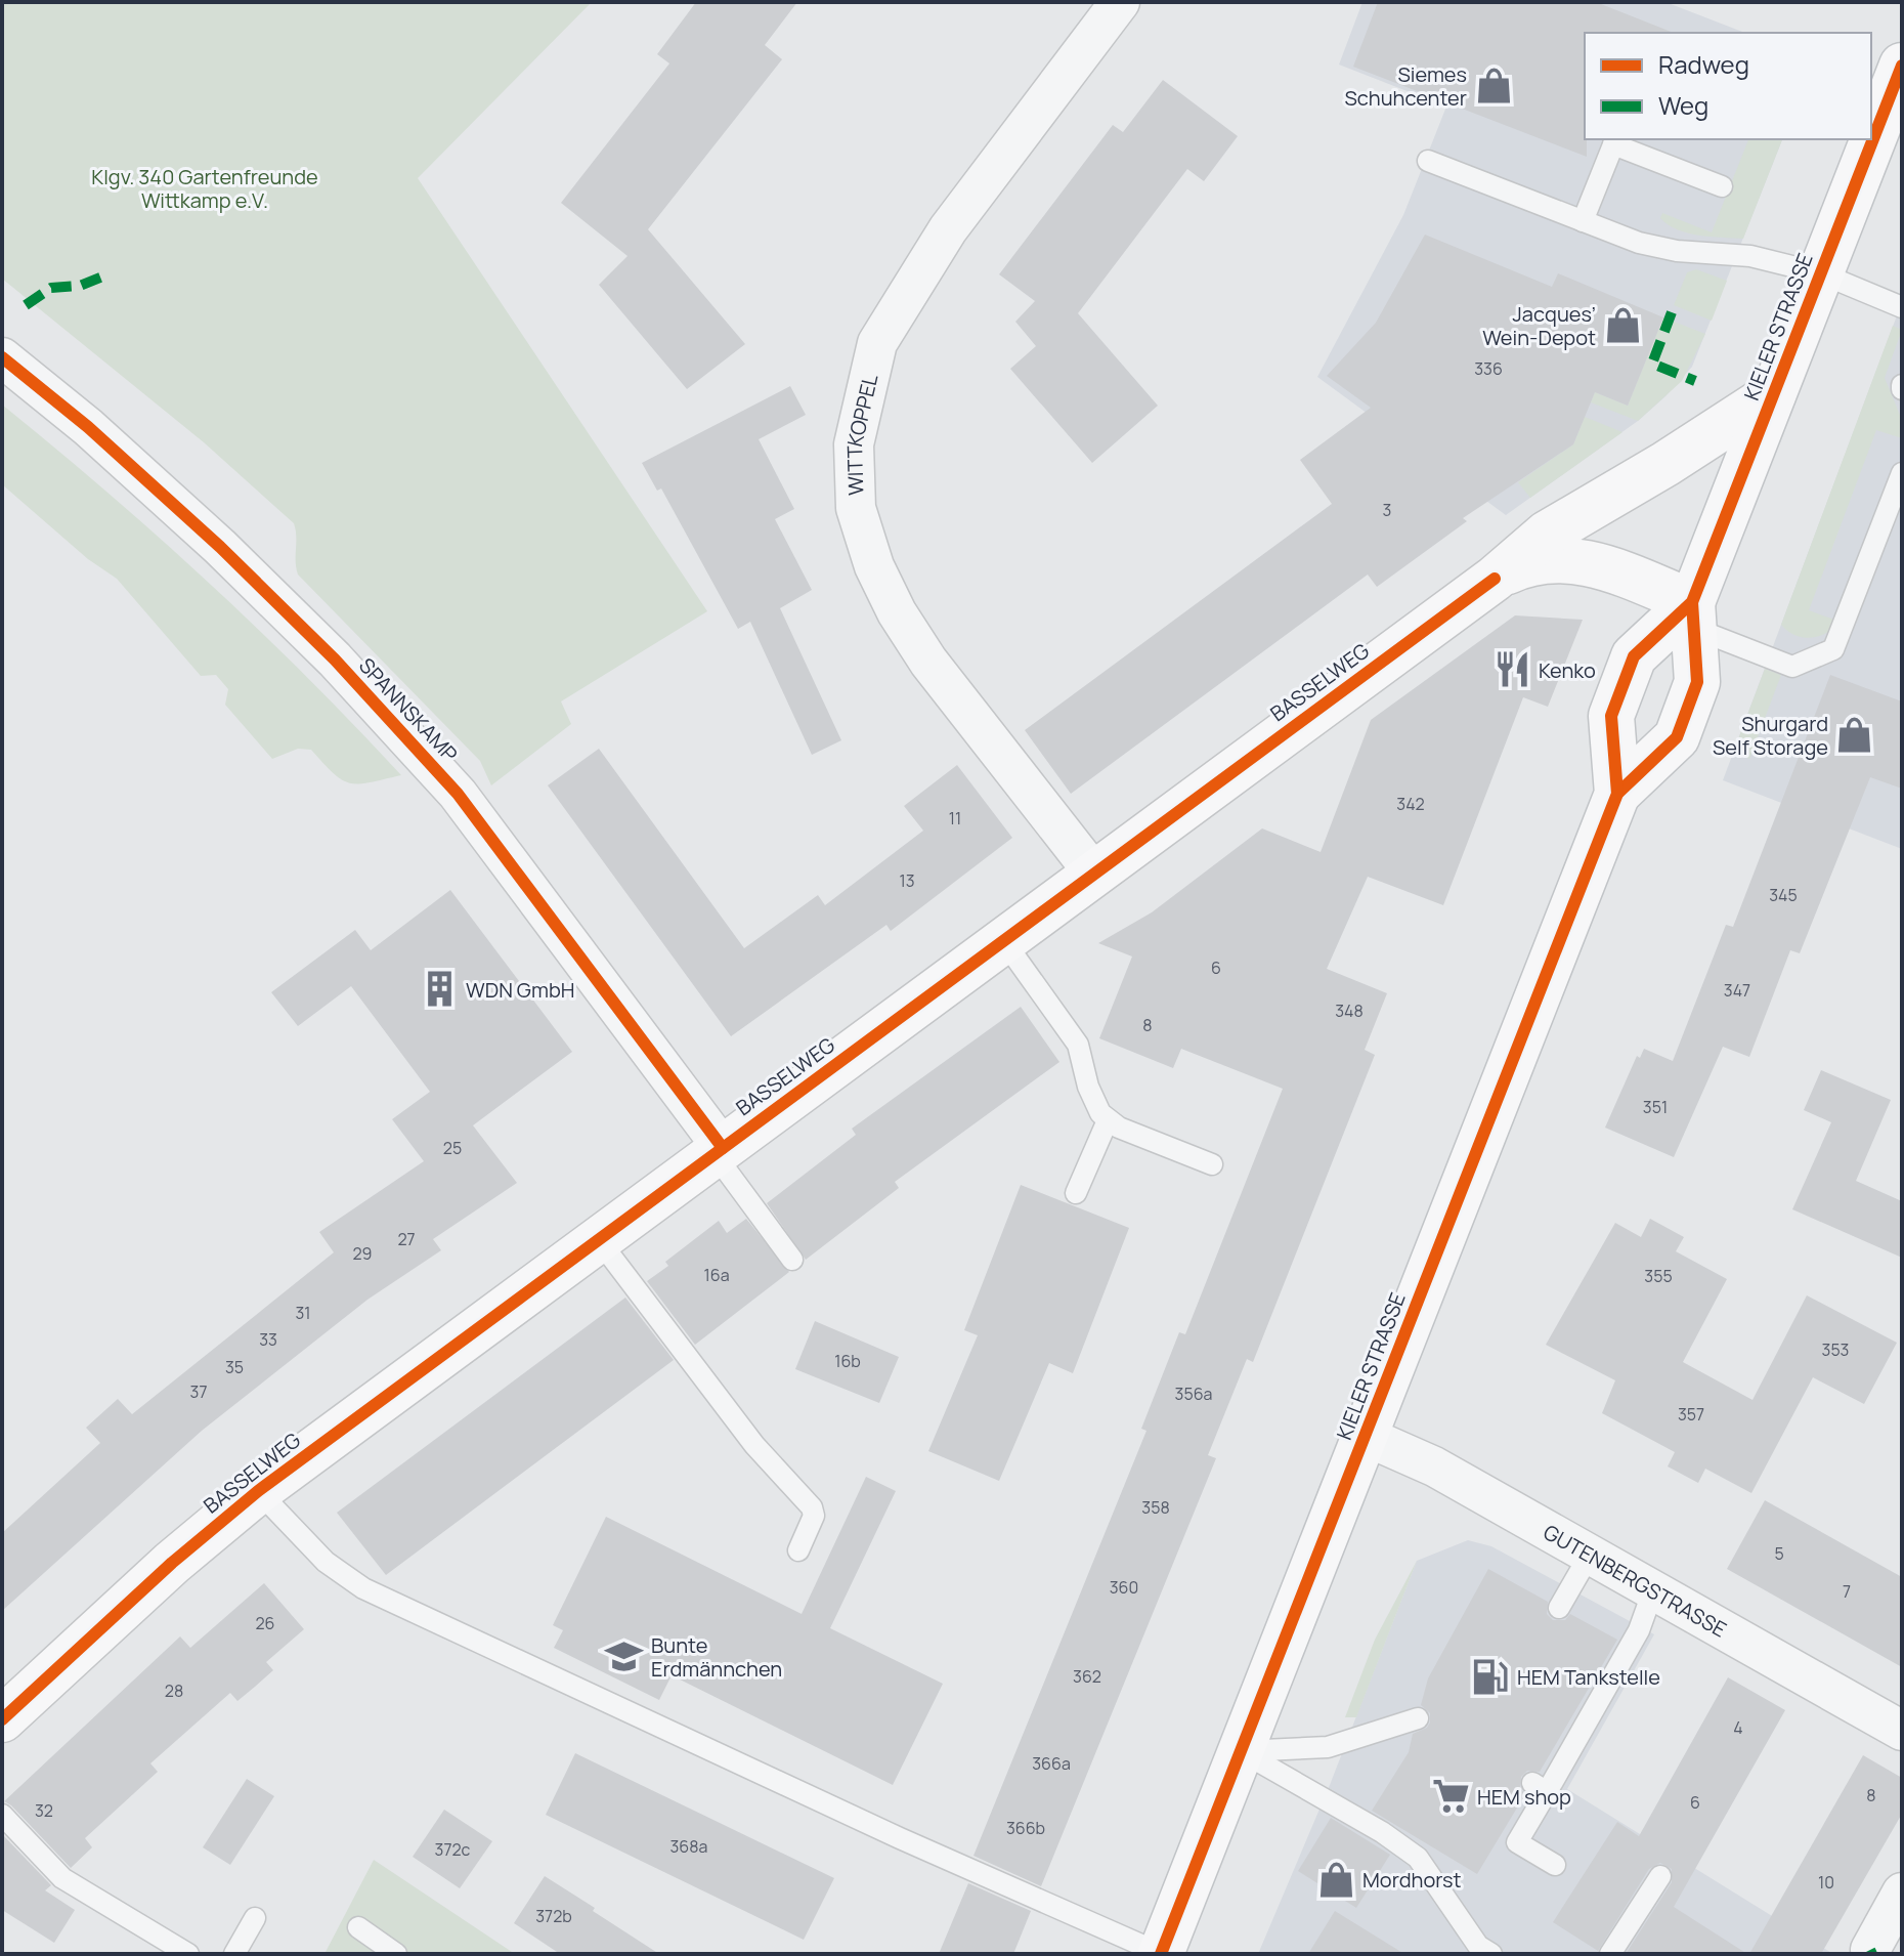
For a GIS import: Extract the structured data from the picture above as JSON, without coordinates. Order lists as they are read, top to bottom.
{
  "streets": {
    "street": [
      "KIELER STRASSE",
      "WITTKOPPEL",
      "BASSELWEG",
      "SPANNSKAMP",
      "GUTENBERGSTRASSE"
    ]
  },
  "crossings": [
    ["KIELER STRASSE", "BASSELWEG"],
    ["KIELER STRASSE", "GUTENBERGSTRASSE"],
    ["WITTKOPPEL", "BASSELWEG"],
    ["BASSELWEG", "SPANNSKAMP"]
  ],
  "parks": ["Klgv. 340 Gartenfreunde Wittkamp e.V."],
  "places": {
    "shop": [
      "Siemes Schuhcenter",
      "Jacques’ Wein-Depot",
      "Shurgard Self Storage",
      "Mordhorst"
    ],
    "restaurant": ["Kenko"],
    "building": ["WDN GmbH"],
    "school or university": ["Bunte Erdmännchen"],
    "fuel station": ["HEM Tankstelle"],
    "supermarket": ["HEM shop"]
  },
  "house_numbers": [
    "336",
    "3",
    "342",
    "11",
    "13",
    "345",
    "6",
    "347",
    "348",
    "8",
    "351",
    "25",
    "27",
    "29",
    "16a",
    "355",
    "31",
    "33",
    "353",
    "16b",
    "35",
    "37",
    "356a",
    "357",
    "358",
    "5",
    "360",
    "7",
    "26",
    "362",
    "28",
    "4",
    "366a",
    "8",
    "6",
    "32",
    "366b",
    "368a",
    "372c",
    "10",
    "372b"
  ],
  "legend": ["Radweg", "Weg"]
}
